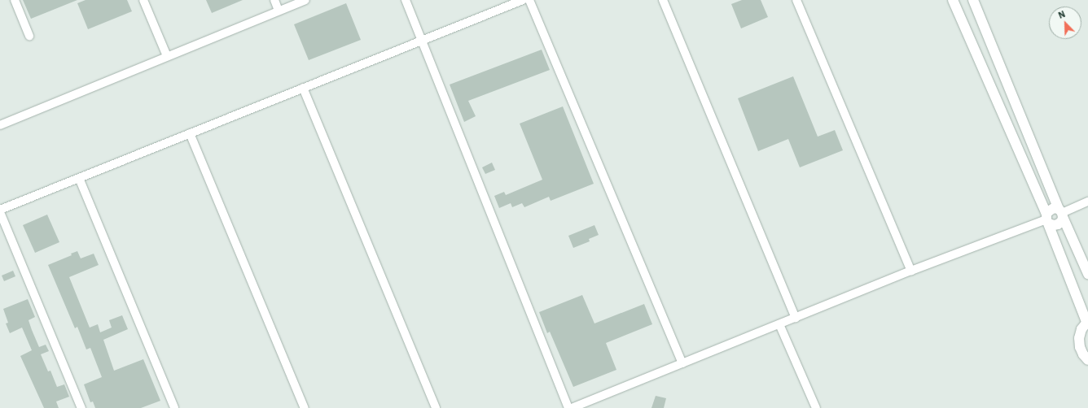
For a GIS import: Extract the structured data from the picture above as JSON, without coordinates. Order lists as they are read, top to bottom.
{
  "north": "top left"
}
